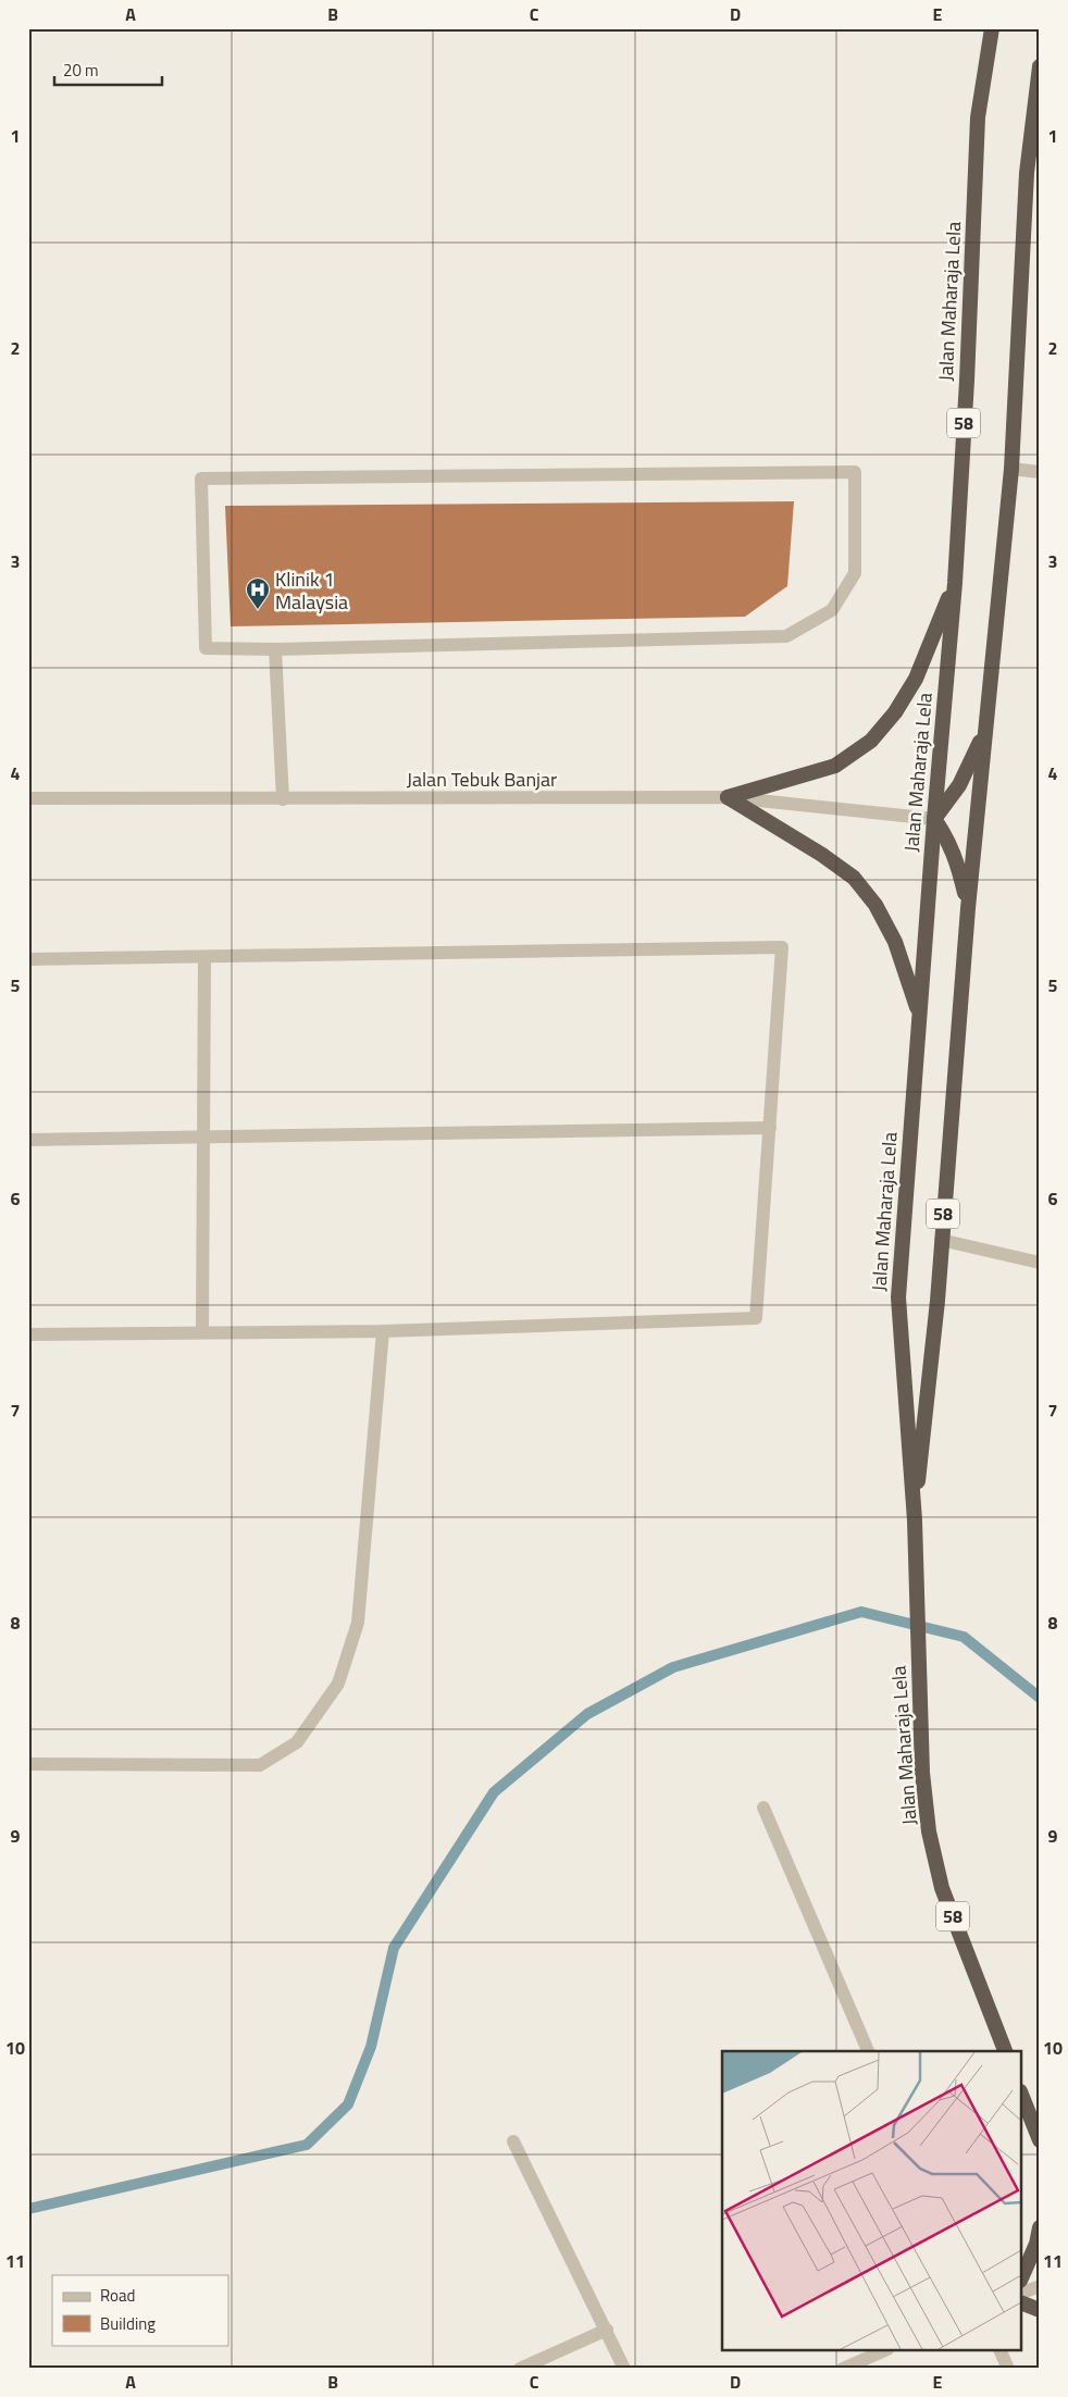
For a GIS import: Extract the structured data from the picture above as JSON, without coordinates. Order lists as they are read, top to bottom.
{
  "streets": {
    "highway": ["Jalan Maharaja Lela", "58"],
    "street": ["Jalan Tebuk Banjar"]
  },
  "crossings": [
    ["Jalan Maharaja Lela", "Jalan Tebuk Banjar"]
  ],
  "places": {
    "hospital": ["Klinik 1 Malaysia"]
  },
  "legend": ["Road", "Building"],
  "scale_bar": "20 m",
  "grid": {
    "columns": [
      "A",
      "B",
      "C",
      "D",
      "E"
    ],
    "rows": [
      "1",
      "2",
      "3",
      "4",
      "5",
      "6",
      "7",
      "8",
      "9",
      "10",
      "11"
    ]
  }
}
